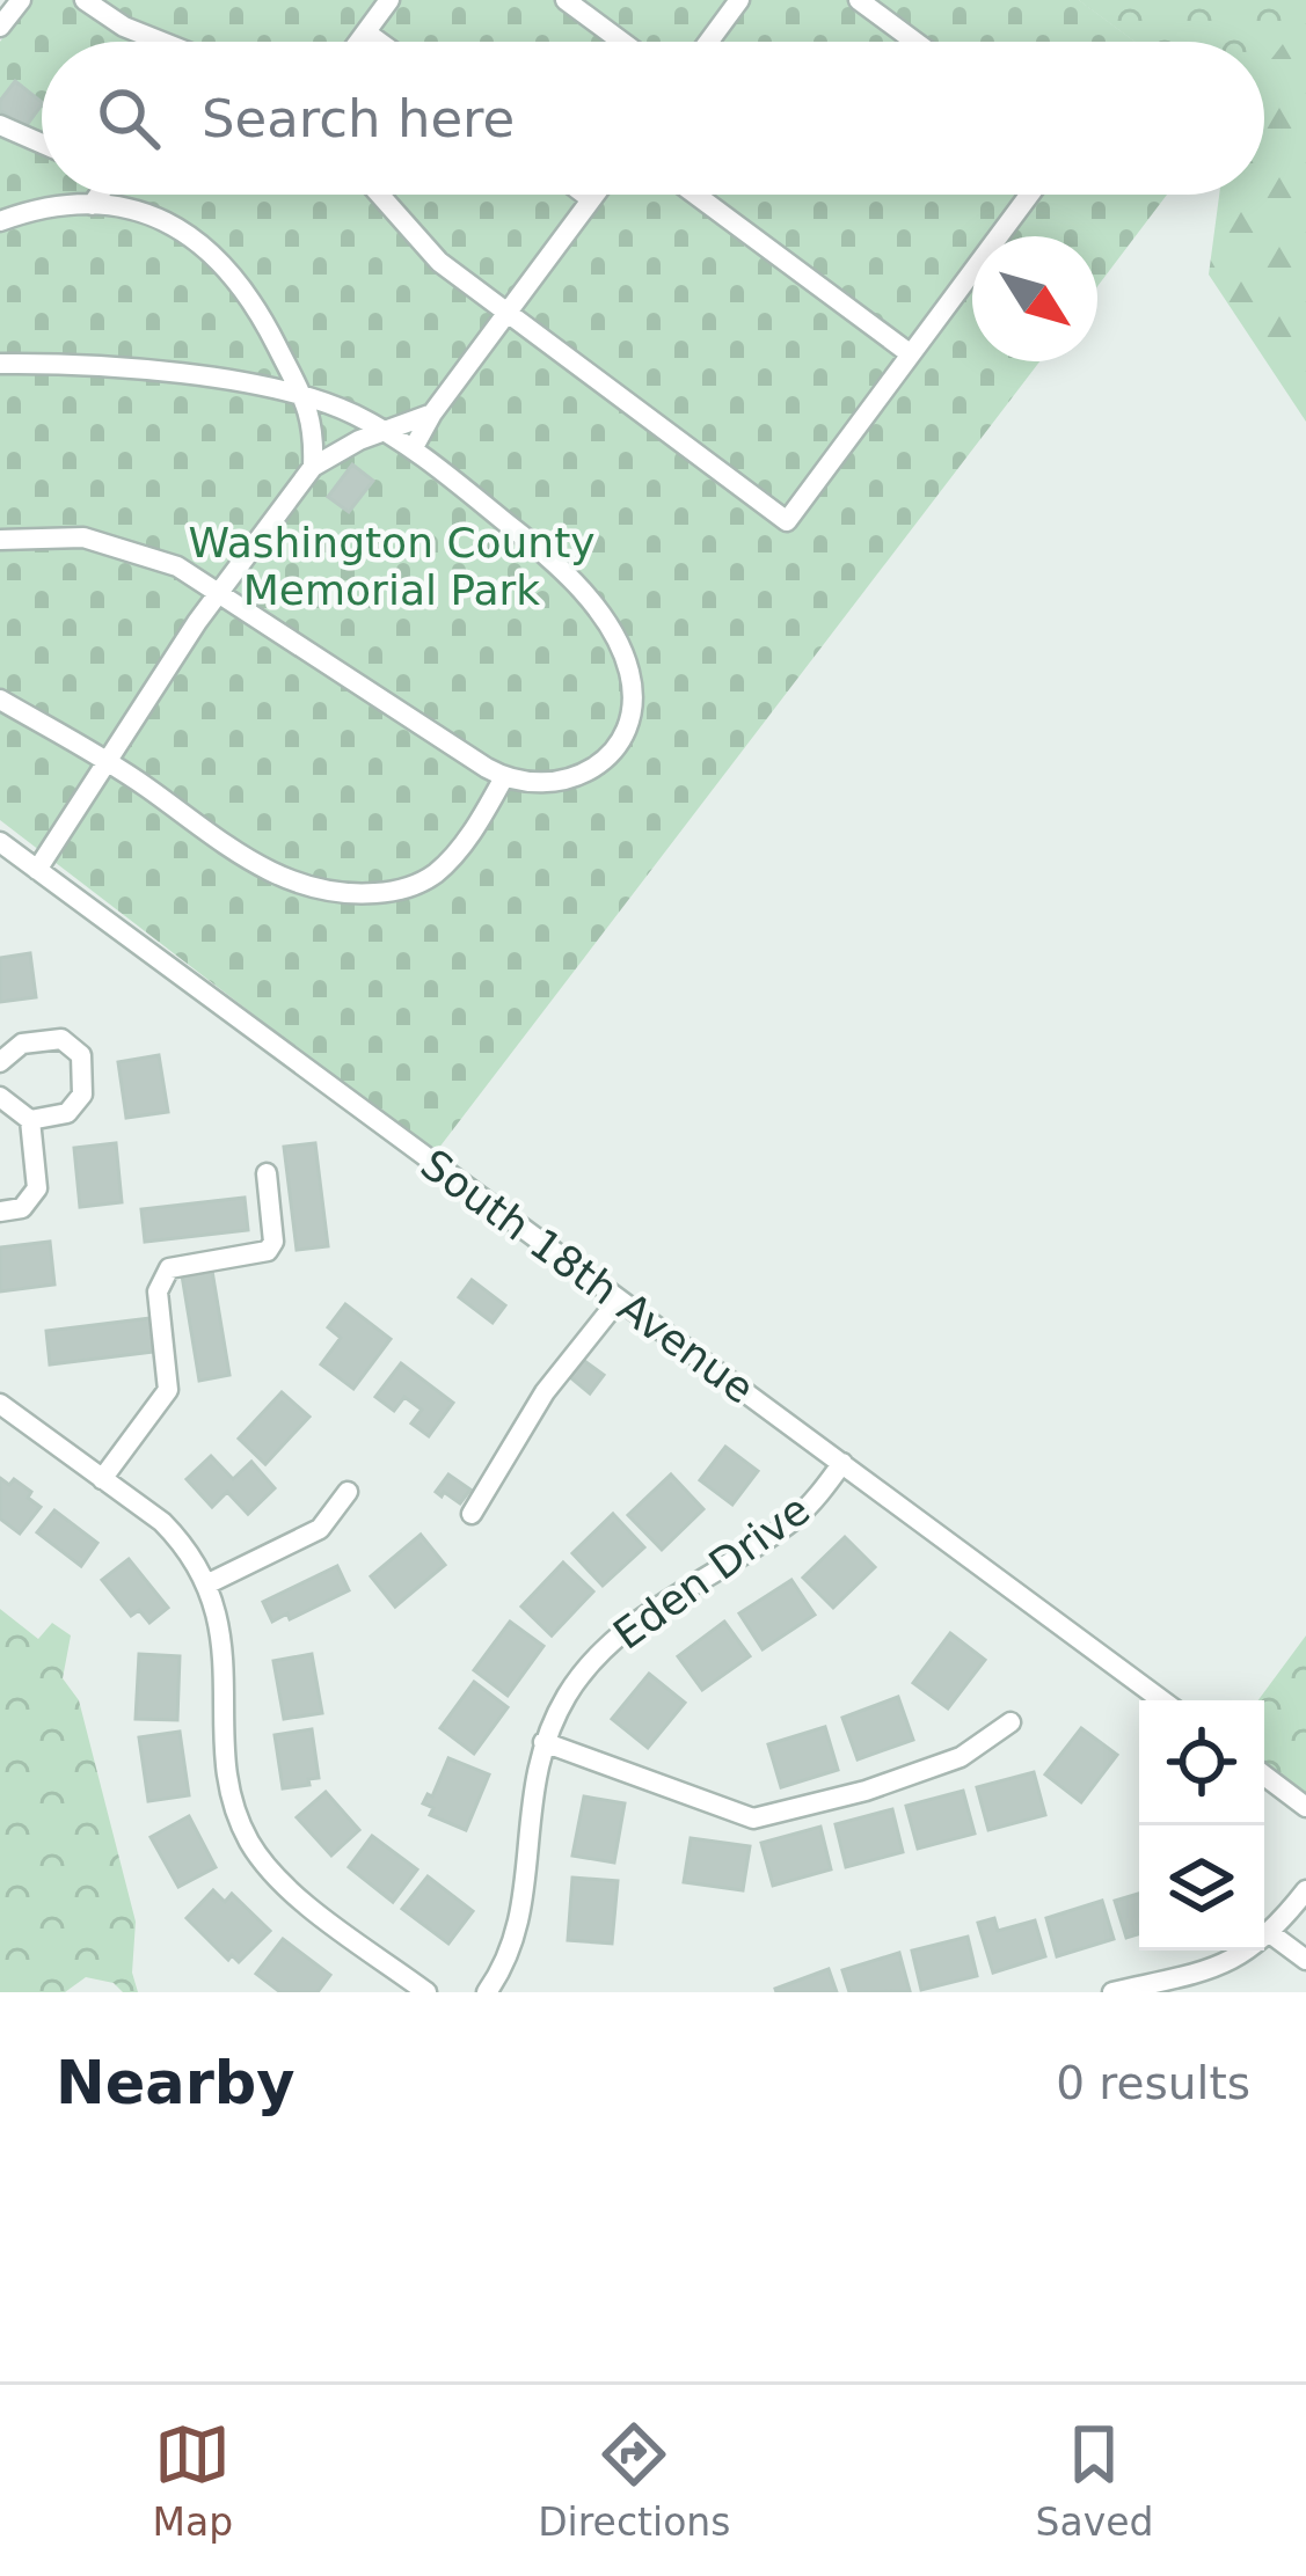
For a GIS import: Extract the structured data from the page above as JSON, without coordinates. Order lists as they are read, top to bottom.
{
  "streets": {
    "street": ["South 18th Avenue", "Eden Drive"]
  },
  "crossings": [
    ["South 18th Avenue", "Eden Drive"]
  ],
  "parks": ["Washington County Memorial Park"],
  "north": "bottom right",
  "page": {
    "search": "Search here",
    "heading": ["Nearby", "0 results"],
    "nav": ["Map", "Directions", "Saved"]
  }
}
